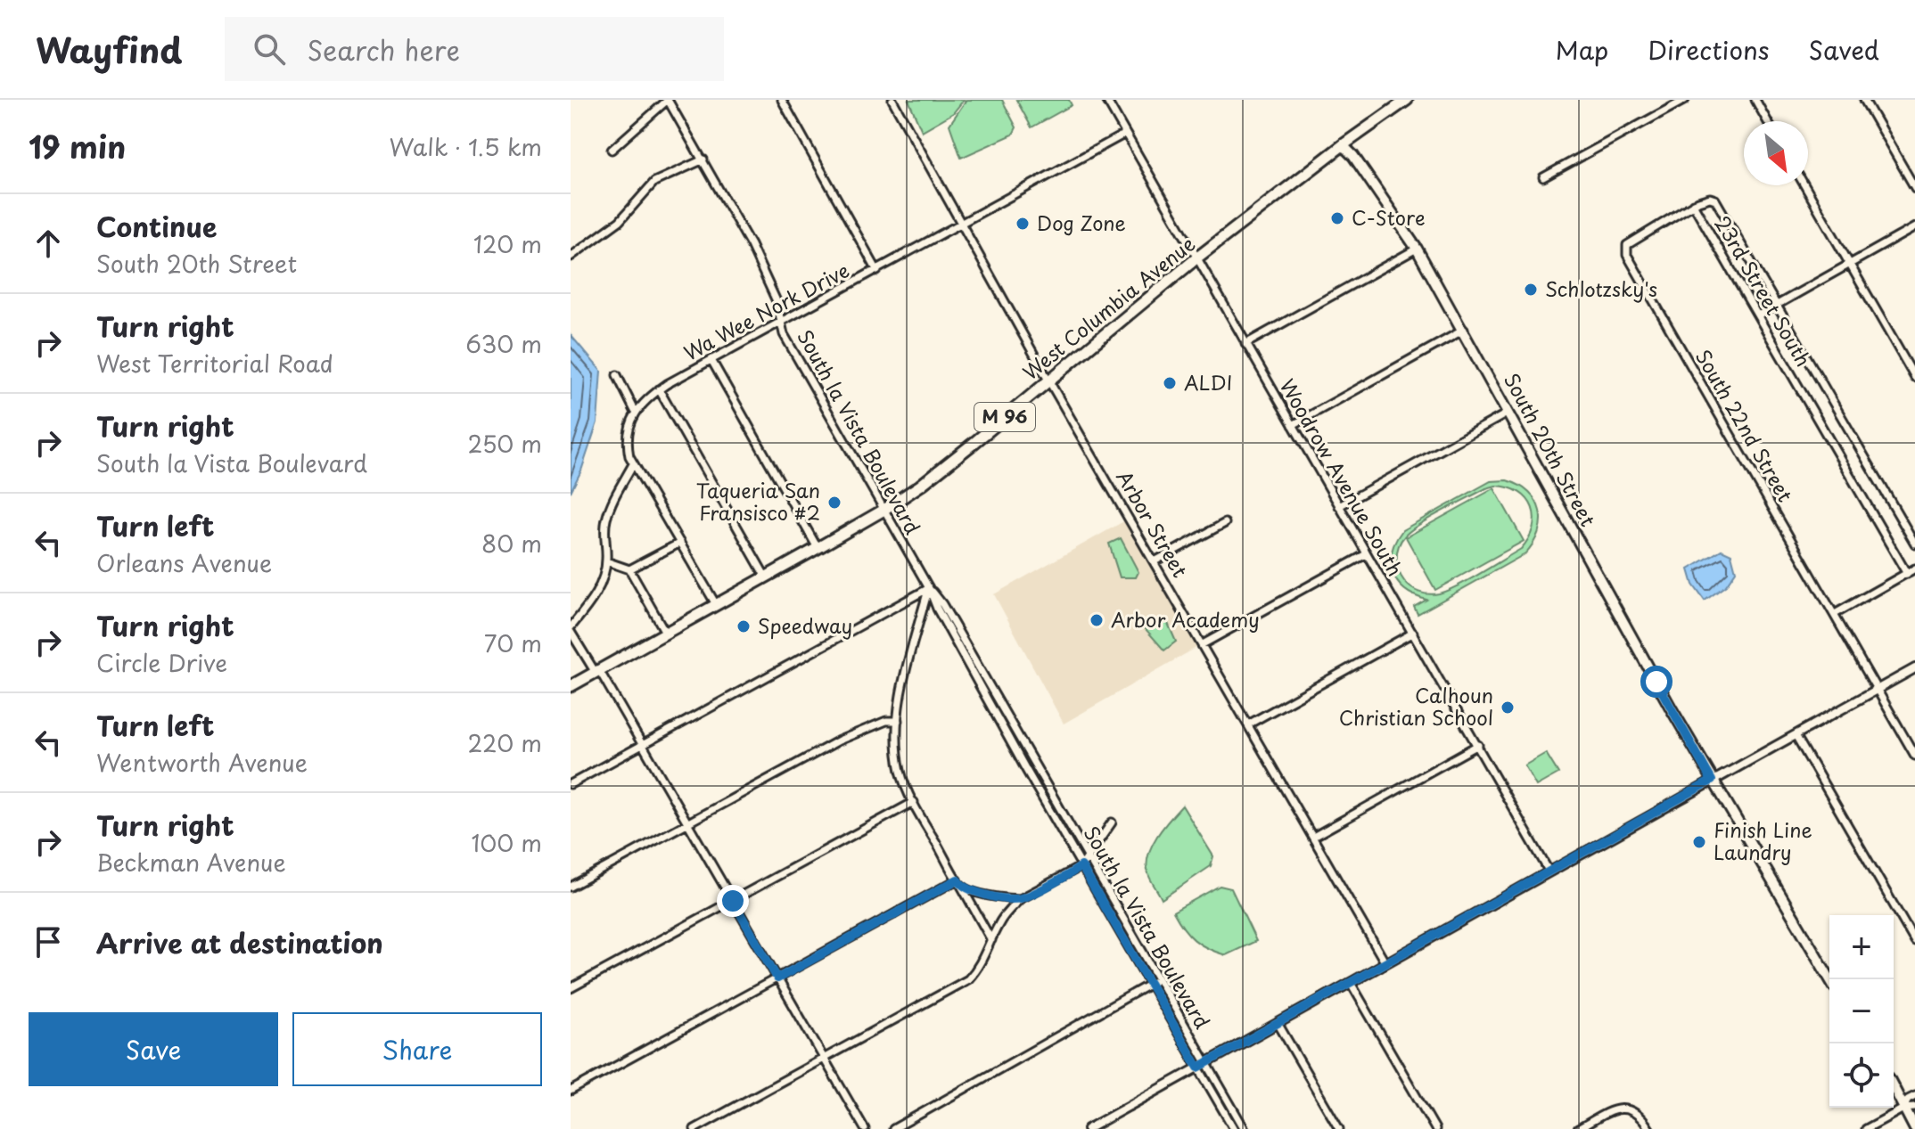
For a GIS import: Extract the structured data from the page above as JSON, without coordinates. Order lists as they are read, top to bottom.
{
  "streets": {
    "main road": ["West Columbia Avenue", "M 96", "South 20th Street"],
    "street": [
      "23rd Street South",
      "Wa Wee Nork Drive",
      "South 22nd Street",
      "South la Vista Boulevard",
      "Woodrow Avenue South",
      "Arbor Street"
    ]
  },
  "crossings": [
    ["23rd Street South", "South 22nd Street"],
    ["West Columbia Avenue", "South la Vista Boulevard"],
    ["West Columbia Avenue", "South 20th Street"],
    ["West Columbia Avenue", "Woodrow Avenue South"],
    ["West Columbia Avenue", "Arbor Street"],
    ["Wa Wee Nork Drive", "South la Vista Boulevard"],
    ["Wa Wee Nork Drive", "Woodrow Avenue South"],
    ["Wa Wee Nork Drive", "Arbor Street"]
  ],
  "places": [
    "C-Store",
    "Dog Zone",
    "Schlotzsky's",
    "ALDI",
    "Taqueria San Fransisco #2",
    "Arbor Academy",
    "Speedway",
    "Calhoun Christian School",
    "Finish Line Laundry"
  ],
  "north": "bottom right",
  "page": {
    "header": "Wayfind",
    "search": "Search here",
    "nav": ["Map", "Directions", "Saved"],
    "heading": ["19 min", "Walk · 1.5 km"],
    "list": [
      ["Continue", "South 20th Street", "120 m"],
      ["Turn right", "West Territorial Road", "630 m"],
      ["Turn right", "South la Vista Boulevard", "250 m"],
      ["Turn left", "Orleans Avenue", "80 m"],
      ["Turn right", "Circle Drive", "70 m"],
      ["Turn left", "Wentworth Avenue", "220 m"],
      ["Turn right", "Beckman Avenue", "100 m"],
      "Arrive at destination"
    ],
    "map_buttons": ["+", "−"],
    "buttons": ["Save", "Share"]
  }
}
